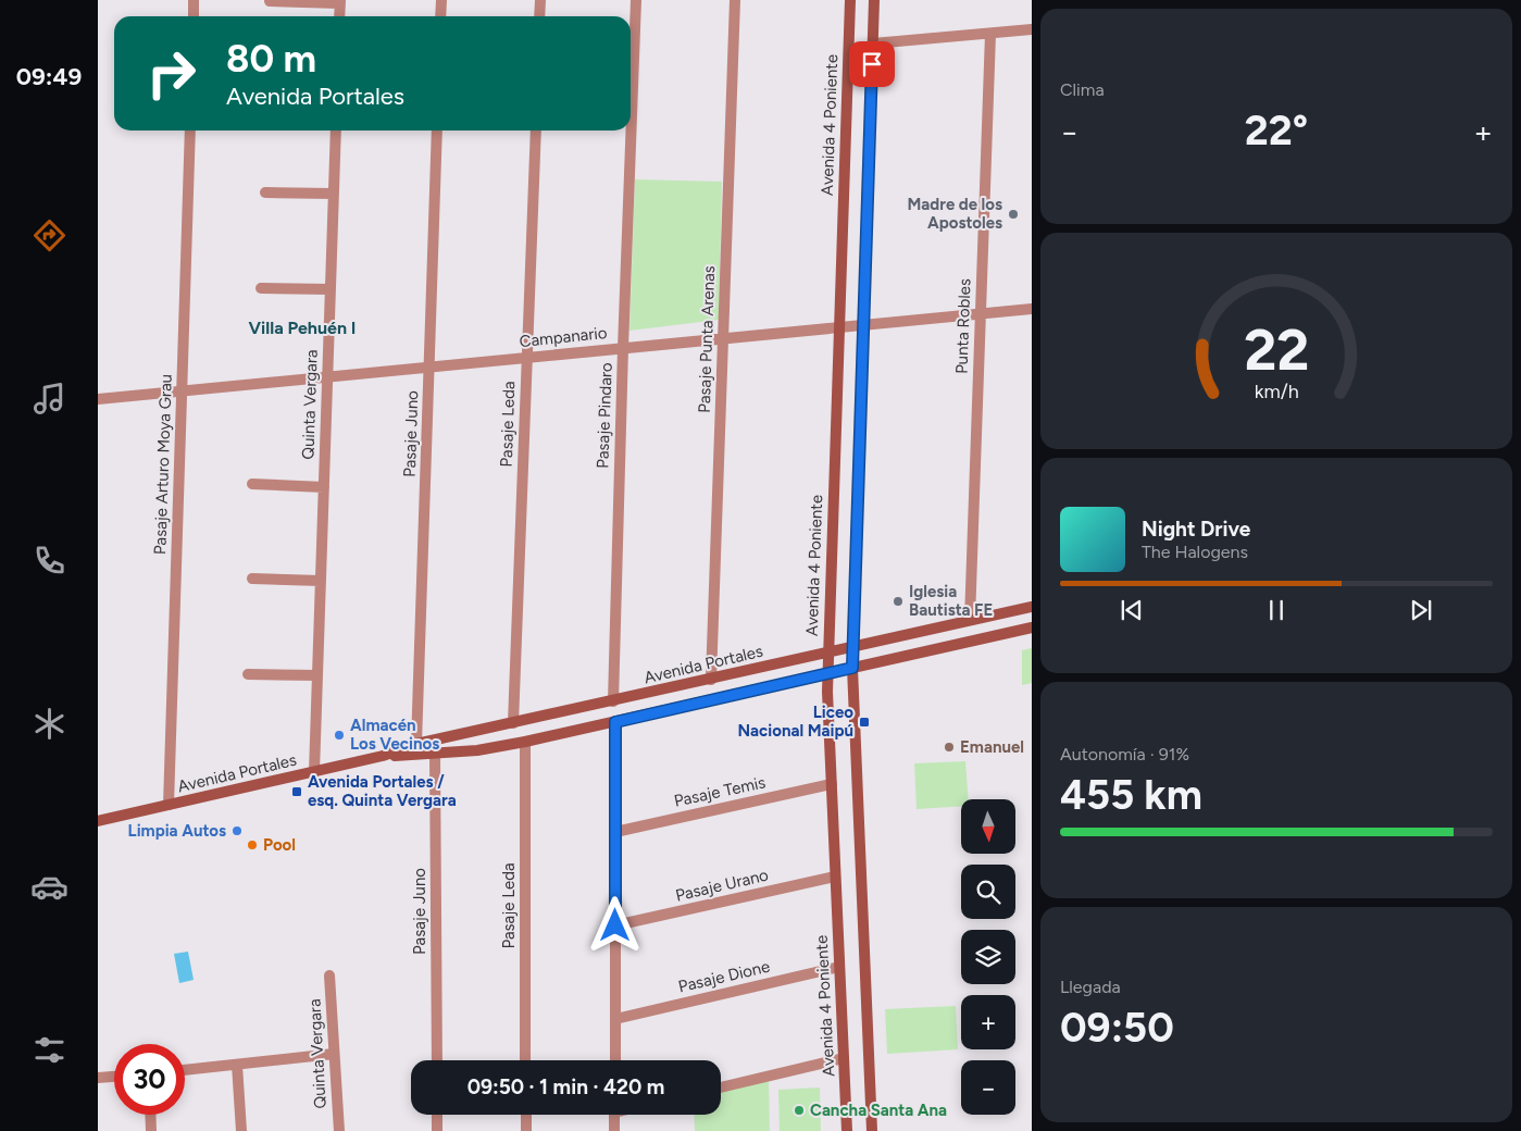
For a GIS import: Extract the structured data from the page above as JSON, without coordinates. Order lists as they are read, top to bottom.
{
  "streets": {
    "street": [
      "Avenida 4 Poniente",
      "Punta Robles",
      "Campanario",
      "Pasaje Punta Arenas",
      "Quinta Vergara",
      "Pasaje Pindaro",
      "Pasaje Leda",
      "Pasaje Juno",
      "Pasaje Arturo Moya Grau",
      "Avenida Portales",
      "Pasaje Temis",
      "Pasaje Urano",
      "Pasaje Dione"
    ]
  },
  "crossings": [
    ["Avenida 4 Poniente", "Campanario"],
    ["Avenida 4 Poniente", "Avenida Portales"],
    ["Avenida 4 Poniente", "Pasaje Temis"],
    ["Avenida 4 Poniente", "Pasaje Urano"],
    ["Avenida 4 Poniente", "Pasaje Dione"],
    ["Punta Robles", "Campanario"],
    ["Punta Robles", "Avenida Portales"],
    ["Campanario", "Pasaje Punta Arenas"],
    ["Campanario", "Quinta Vergara"],
    ["Campanario", "Pasaje Pindaro"],
    ["Campanario", "Pasaje Leda"],
    ["Campanario", "Pasaje Juno"],
    ["Campanario", "Pasaje Arturo Moya Grau"],
    ["Pasaje Punta Arenas", "Avenida Portales"],
    ["Quinta Vergara", "Avenida Portales"],
    ["Pasaje Pindaro", "Avenida Portales"],
    ["Pasaje Leda", "Avenida Portales"],
    ["Pasaje Juno", "Avenida Portales"],
    ["Pasaje Arturo Moya Grau", "Avenida Portales"]
  ],
  "districts": ["Villa Pehuén I"],
  "places": {
    "other": [
      "Madre de los Apostoles",
      "Iglesia Bautista FE",
      "Almacén Los Vecinos",
      "Emanuel",
      "Limpia Autos",
      "Pool",
      "Cancha Santa Ana"
    ],
    "transit": ["Liceo Nacional Maipú", "Avenida Portales / esq. Quinta Vergara"]
  },
  "north": "bottom",
  "page": {
    "tabs": "09:49",
    "tile": [
      "Clima",
      ["Autonomía · 91%", "455 km"],
      ["Llegada", "09:50"]
    ],
    "turn": ["80 m", "Avenida Portales"],
    "heat": ["−", "22°", "+"],
    "song": ["Night Drive", "The Halogens"],
    "map_buttons": ["+", "−"],
    "limit": "30",
    "trip": "09:50 · 1 min · 420 m",
    "gauge": ["22", "km/h"]
  }
}
